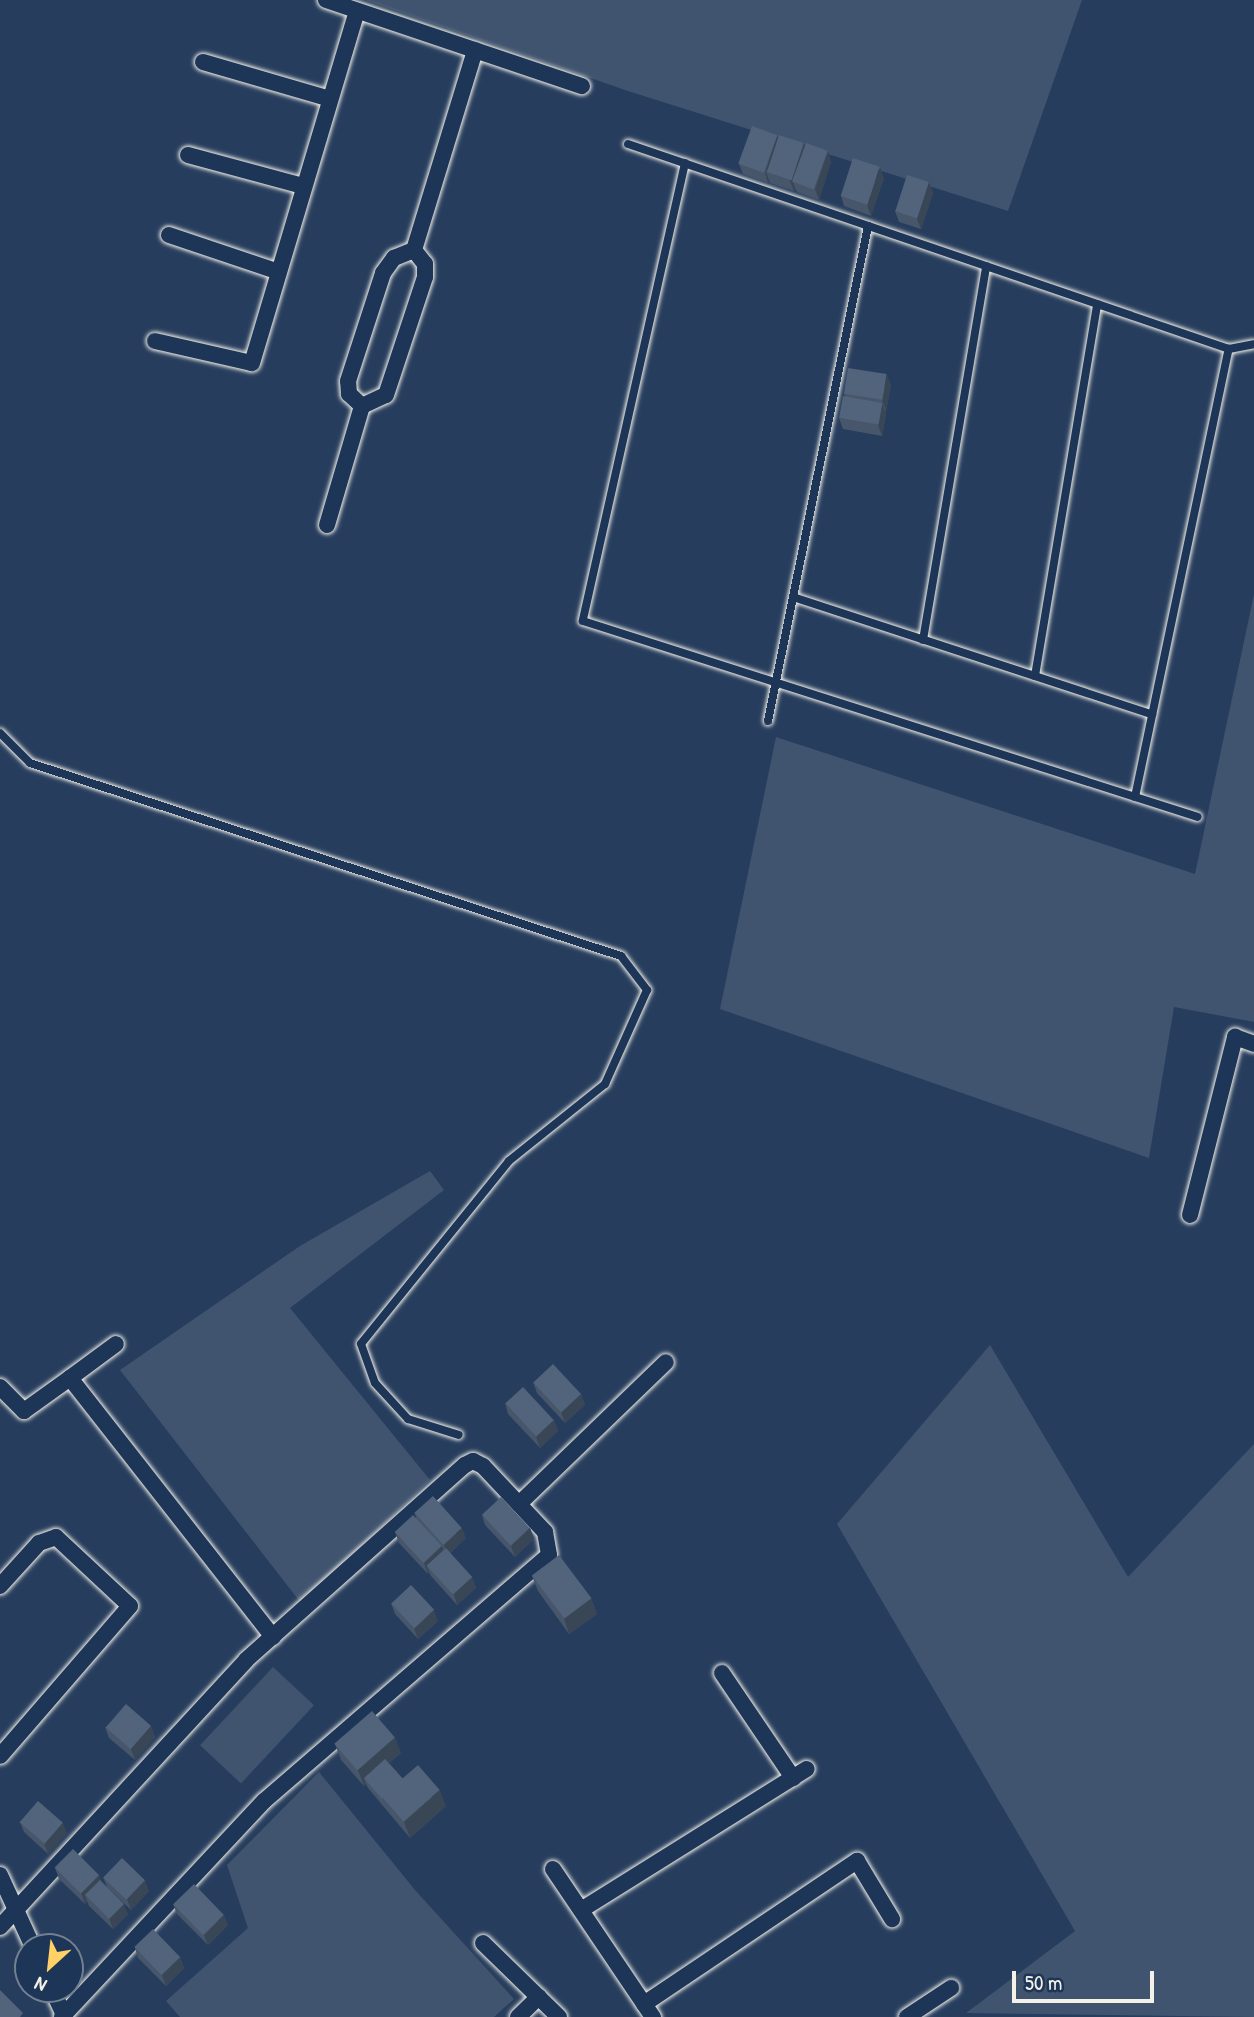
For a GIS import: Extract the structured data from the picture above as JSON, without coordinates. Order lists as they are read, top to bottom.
{
  "scale_bar": "50 m",
  "north": "bottom left"
}
